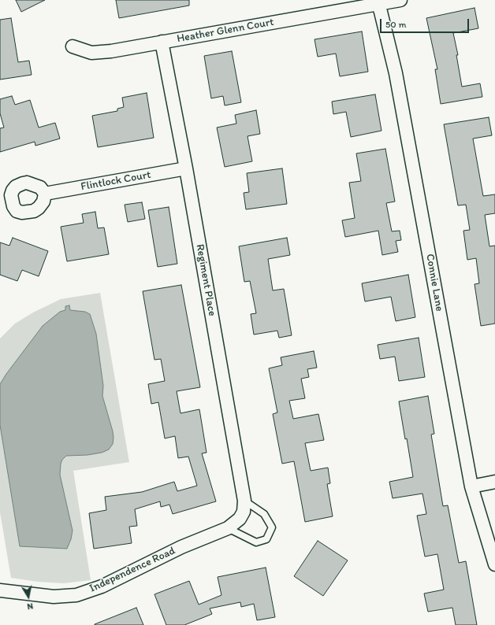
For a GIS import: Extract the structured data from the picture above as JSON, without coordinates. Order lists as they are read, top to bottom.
{
  "streets": {
    "street": [
      "Heather Glenn Court",
      "Flintlock Court",
      "Regiment Place",
      "Connie Lane",
      "Independence Road"
    ]
  },
  "crossings": [
    ["Heather Glenn Court", "Regiment Place"],
    ["Heather Glenn Court", "Connie Lane"],
    ["Flintlock Court", "Regiment Place"],
    ["Regiment Place", "Independence Road"]
  ],
  "scale_bar": "50 m",
  "north": "bottom"
}
